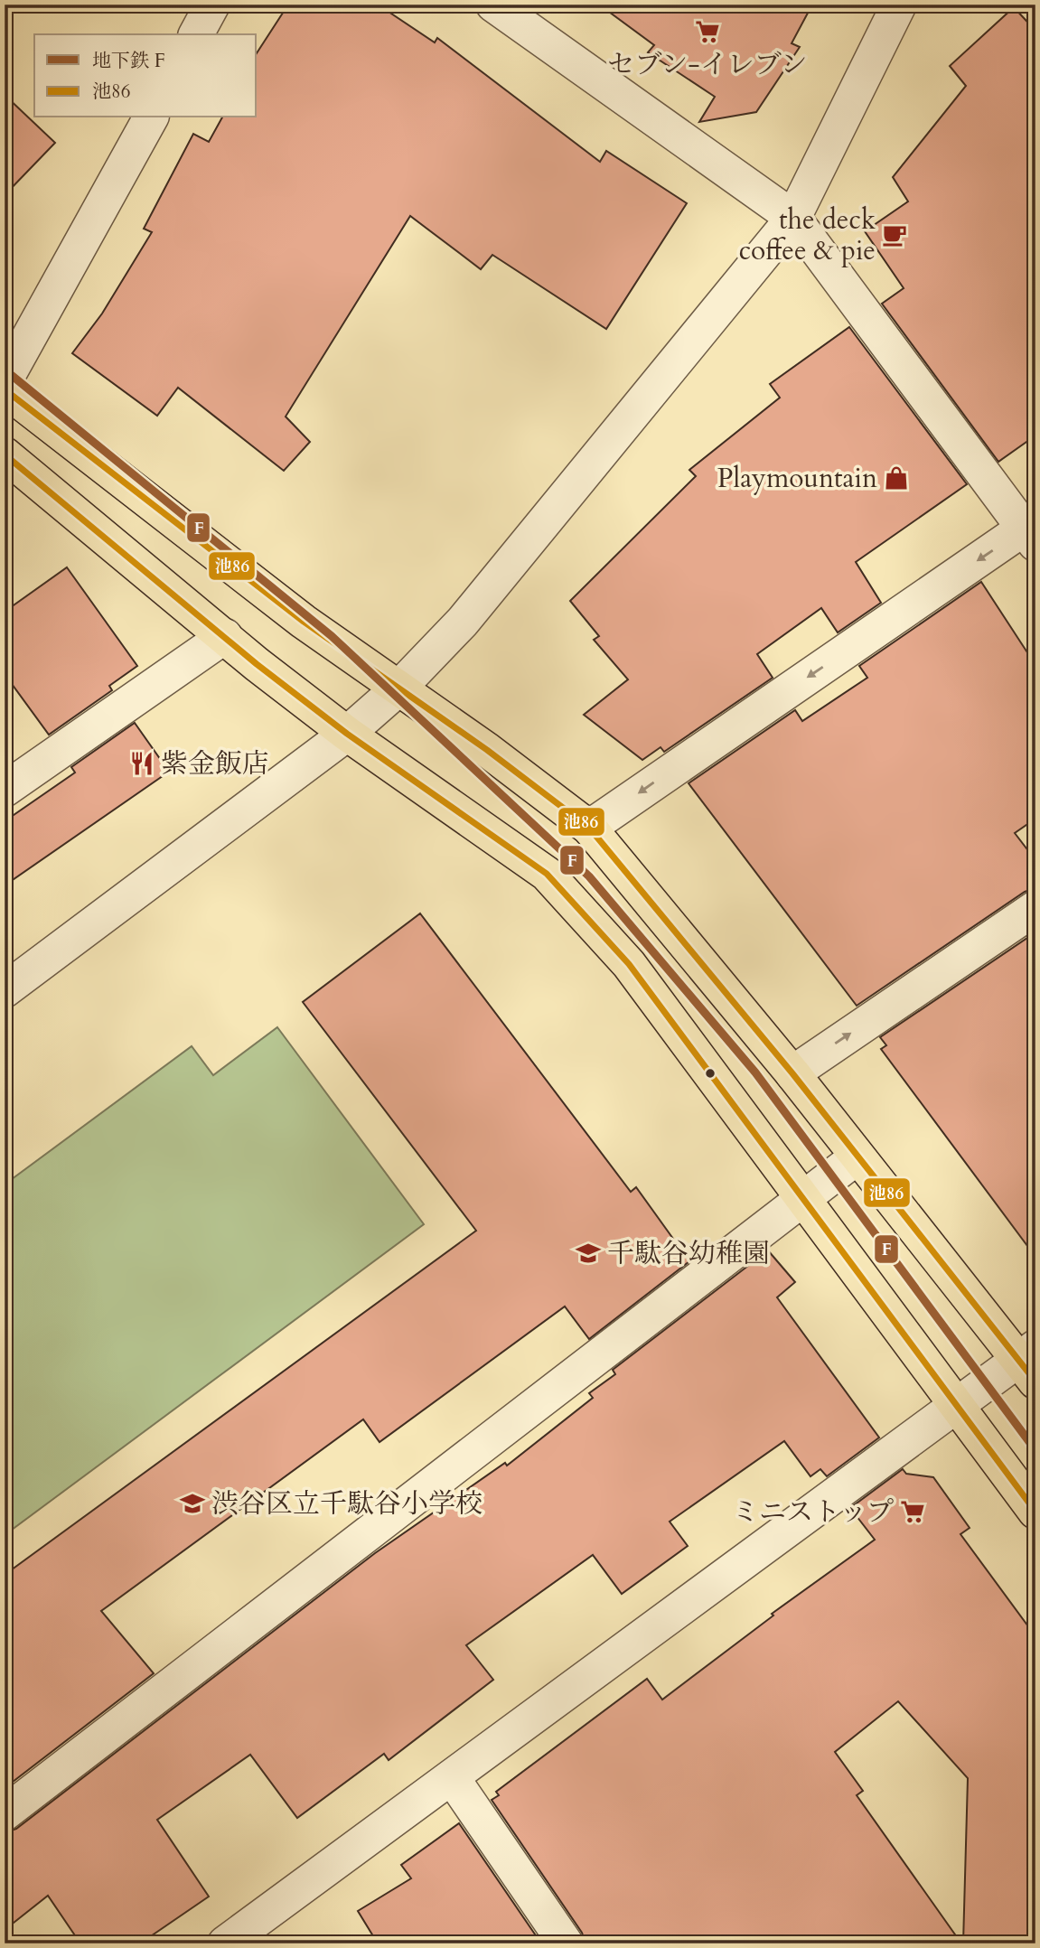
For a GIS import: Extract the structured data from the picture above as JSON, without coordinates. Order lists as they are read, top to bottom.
{
  "places": {
    "supermarket": ["セブン-イレブン", "ミニストップ"],
    "cafe": ["the deck coffee & pie"],
    "shop": ["Playmountain"],
    "restaurant": ["紫金飯店"],
    "school or university": ["千駄谷幼稚園", "渋谷区立千駄谷小学校"]
  },
  "lines": ["metro line F", "transit line 池86"],
  "legend": ["地下鉄 F", "池86"]
}
